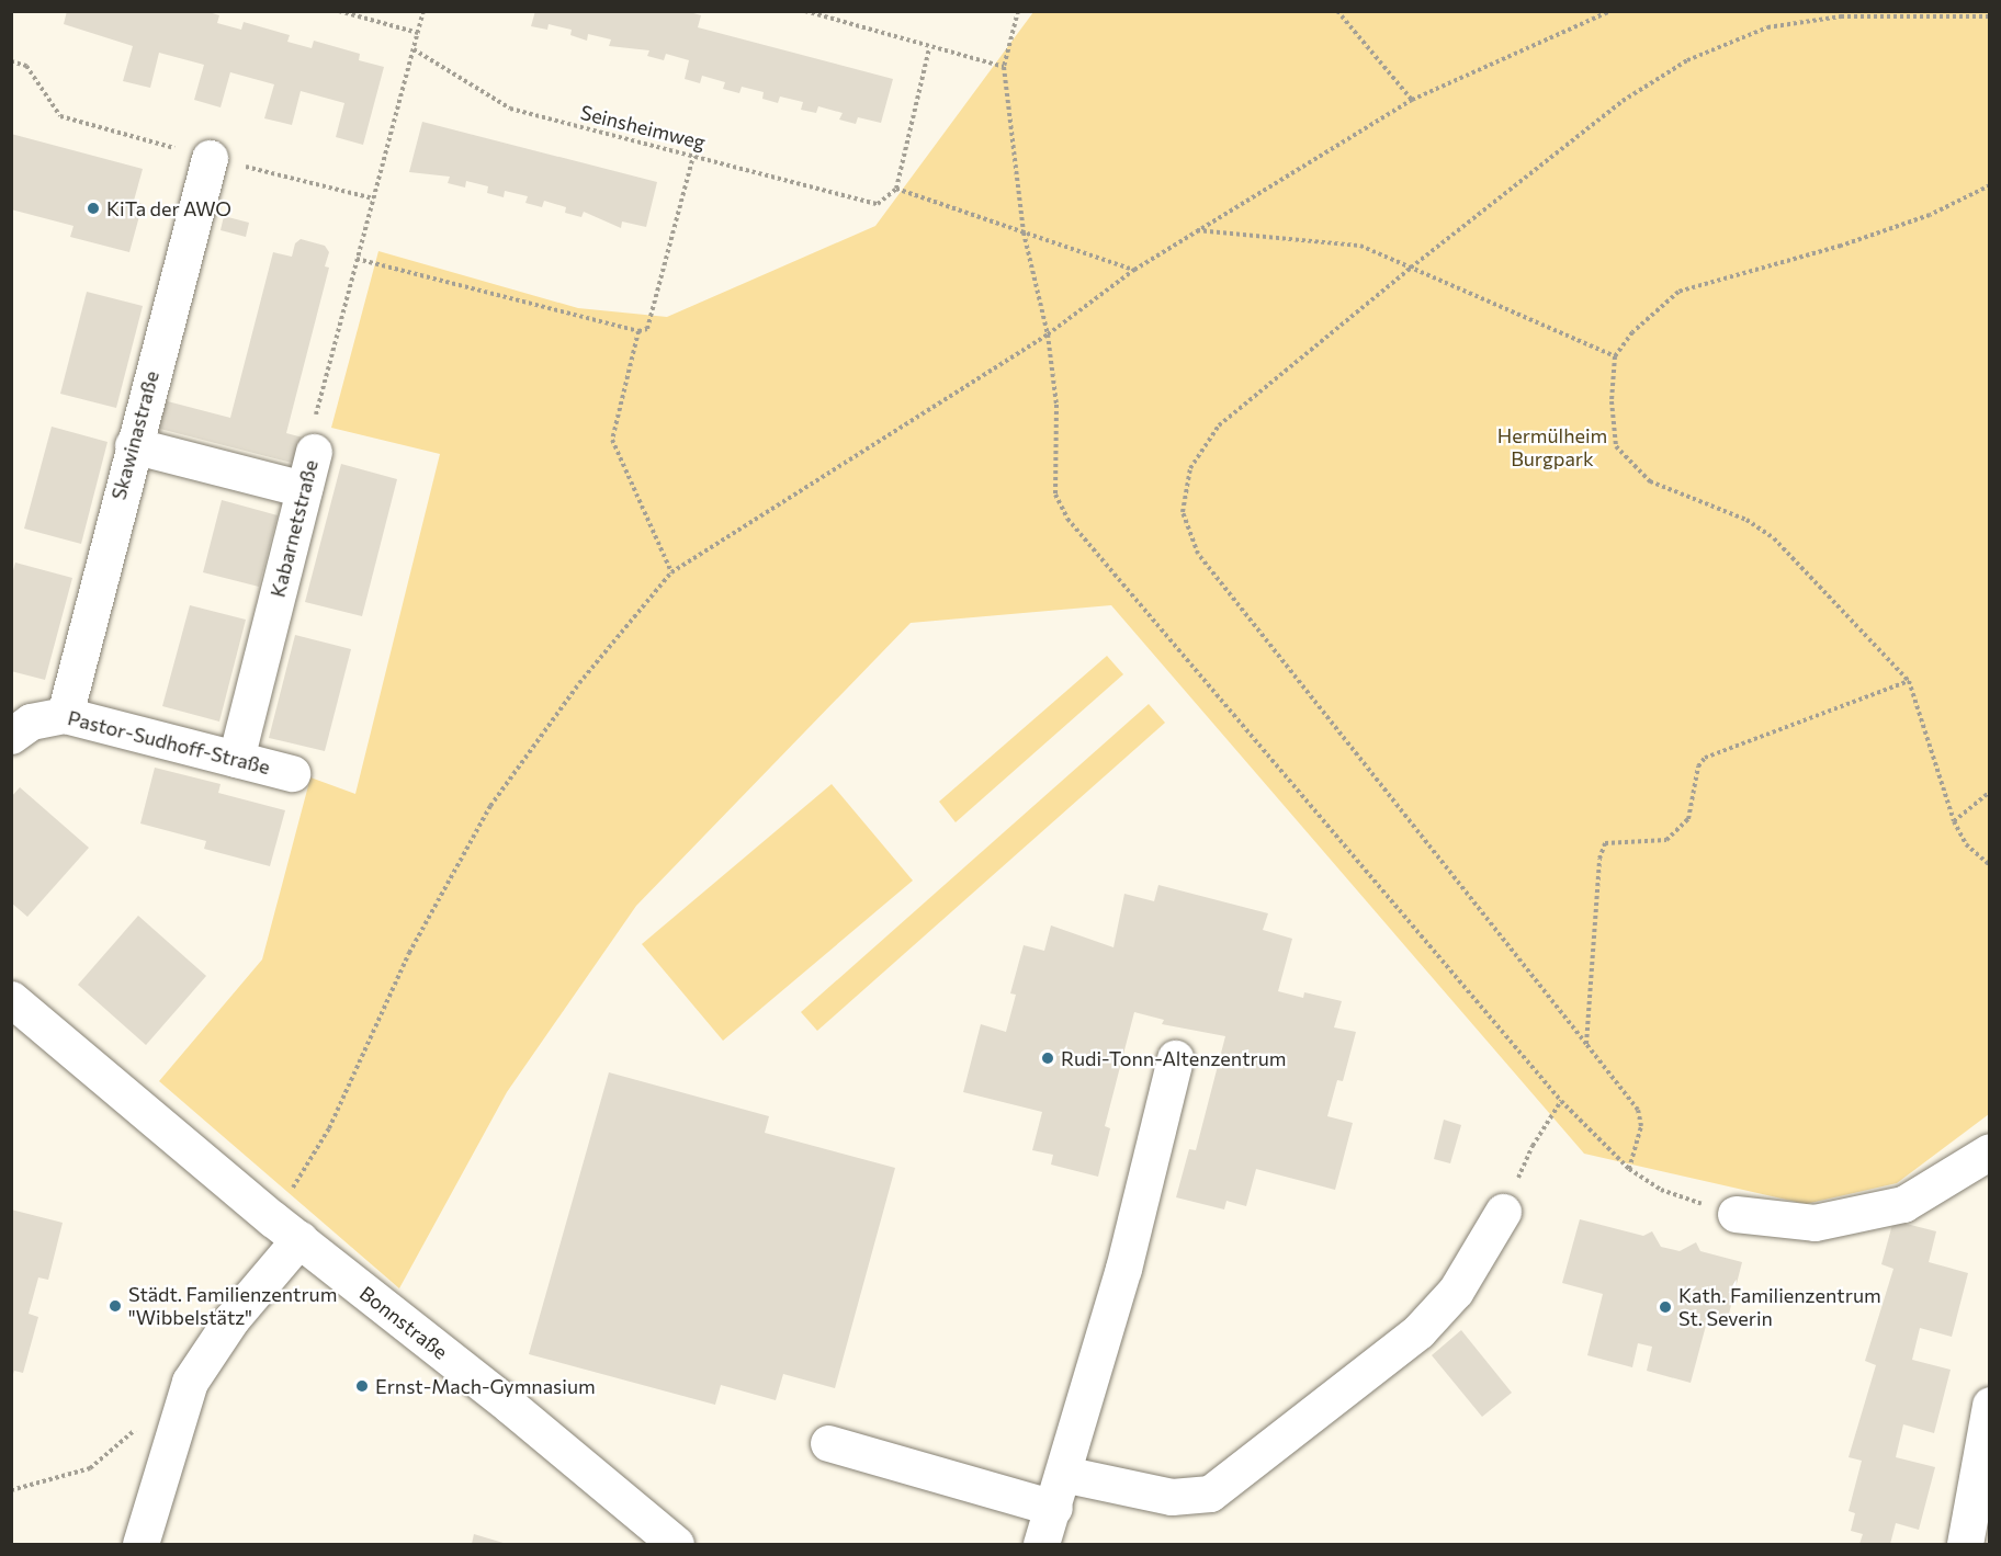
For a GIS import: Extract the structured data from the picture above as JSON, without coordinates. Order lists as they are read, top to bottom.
{
  "streets": {
    "street": [
      "Skawinastraße",
      "Kabarnetstraße",
      "Pastor-Sudhoff-Straße",
      "Bonnstraße"
    ],
    "path": ["Seinsheimweg"]
  },
  "crossings": [
    ["Seinsheimweg", "Kabarnetstraße"],
    ["Skawinastraße", "Pastor-Sudhoff-Straße"],
    ["Kabarnetstraße", "Pastor-Sudhoff-Straße"]
  ],
  "parks": ["Hermülheim Burgpark"],
  "places": [
    "KiTa der AWO",
    "Rudi-Tonn-Altenzentrum",
    "Städt. Familienzentrum \"Wibbelstätz\"",
    "Kath. Familienzentrum St. Severin",
    "Ernst-Mach-Gymnasium"
  ]
}
